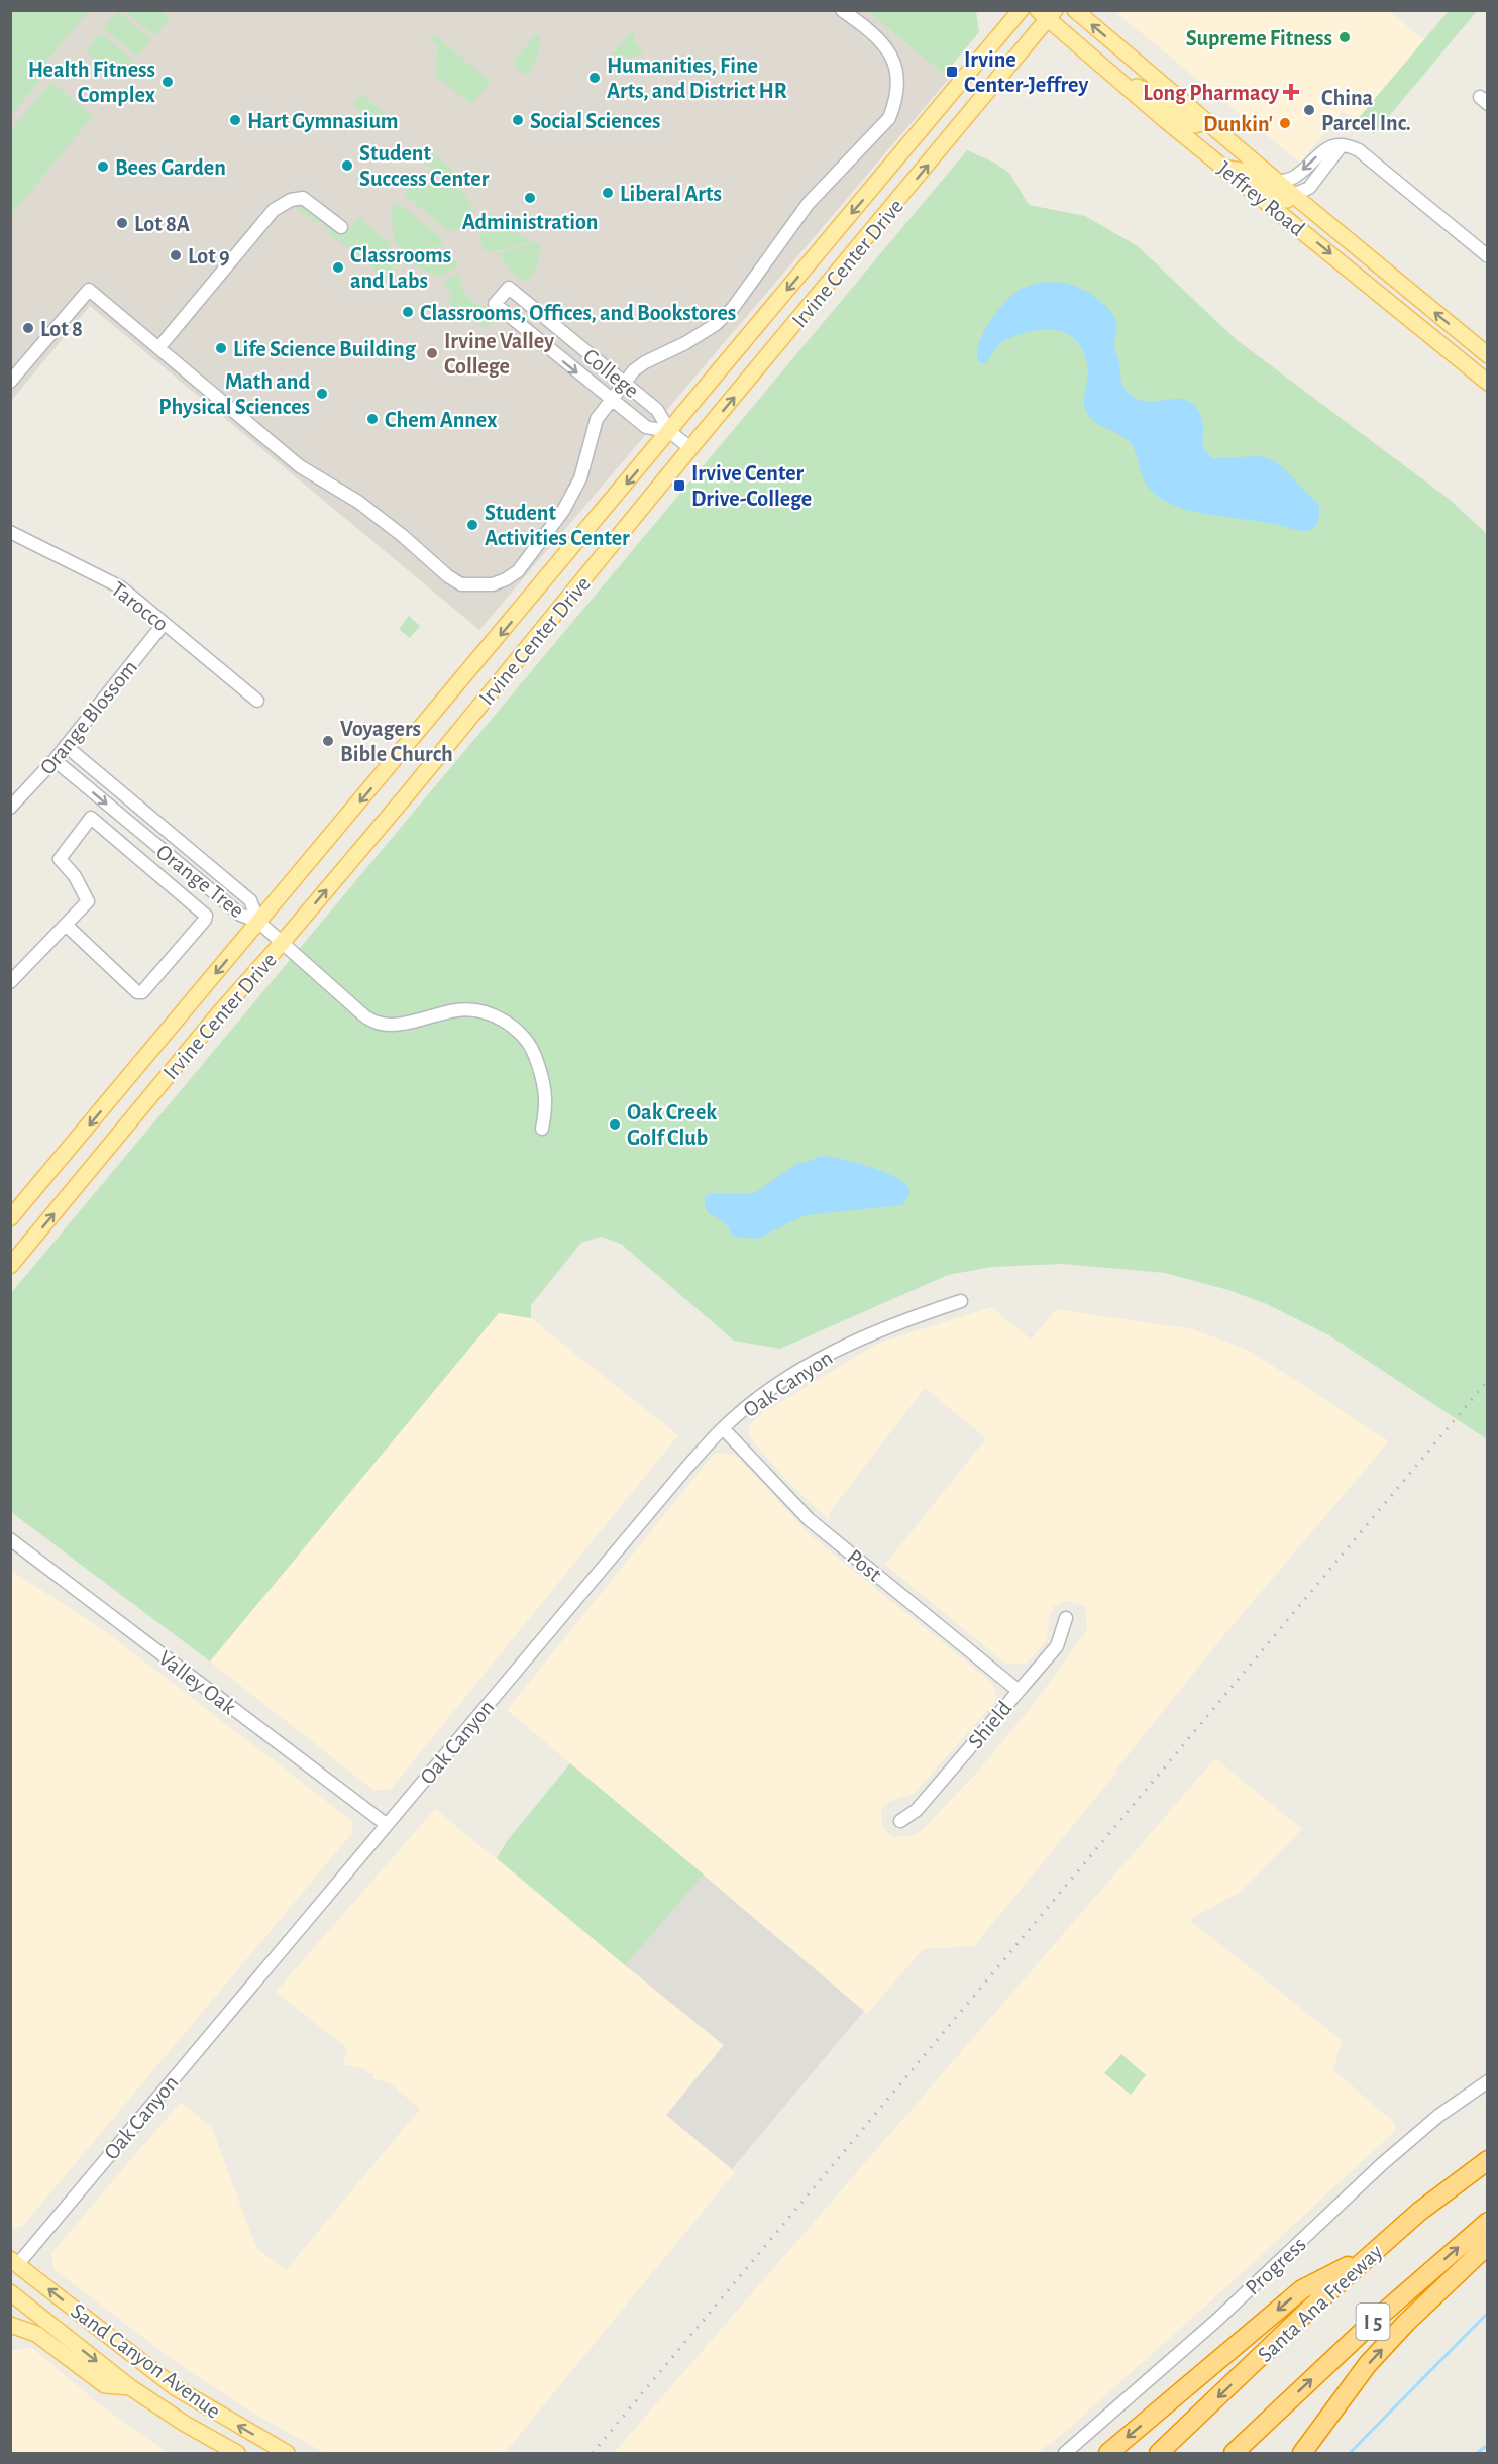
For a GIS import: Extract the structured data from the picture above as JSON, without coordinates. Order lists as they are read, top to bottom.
{
  "streets": {
    "highway": ["Santa Ana Freeway", "I 5"],
    "main road": ["Jeffrey Road", "Irvine Center Drive", "Sand Canyon Avenue"],
    "street": [
      "College",
      "Tarocco",
      "Orange Blossom",
      "Orange Tree",
      "Oak Canyon",
      "Post",
      "Valley Oak",
      "Shield",
      "Progress"
    ]
  },
  "crossings": [
    ["Jeffrey Road", "Irvine Center Drive"],
    ["Irvine Center Drive", "College"],
    ["Irvine Center Drive", "Orange Tree"],
    ["Tarocco", "Orange Blossom"],
    ["Orange Blossom", "Orange Tree"],
    ["Oak Canyon", "Post"],
    ["Oak Canyon", "Valley Oak"],
    ["Oak Canyon", "Sand Canyon Avenue"],
    ["Post", "Shield"]
  ],
  "places": {
    "other": [
      "Supreme Fitness",
      "Humanities, Fine Arts, and District HR",
      "Health Fitness Complex",
      "China Parcel Inc.",
      "Hart Gymnasium",
      "Social Sciences",
      "Dunkin'",
      "Student Success Center",
      "Bees Garden",
      "Liberal Arts",
      "Administration",
      "Lot 8A",
      "Lot 9",
      "Classrooms and Labs",
      "Classrooms, Offices, and Bookstores",
      "Lot 8",
      "Life Science Building",
      "Irvine Valley College",
      "Math and Physical Sciences",
      "Chem Annex",
      "Student Activities Center",
      "Voyagers Bible Church",
      "Oak Creek Golf Club"
    ],
    "transit": ["Irvine Center-Jeffrey", "Irvive Center Drive-College"],
    "health": ["Long Pharmacy"]
  }
}
